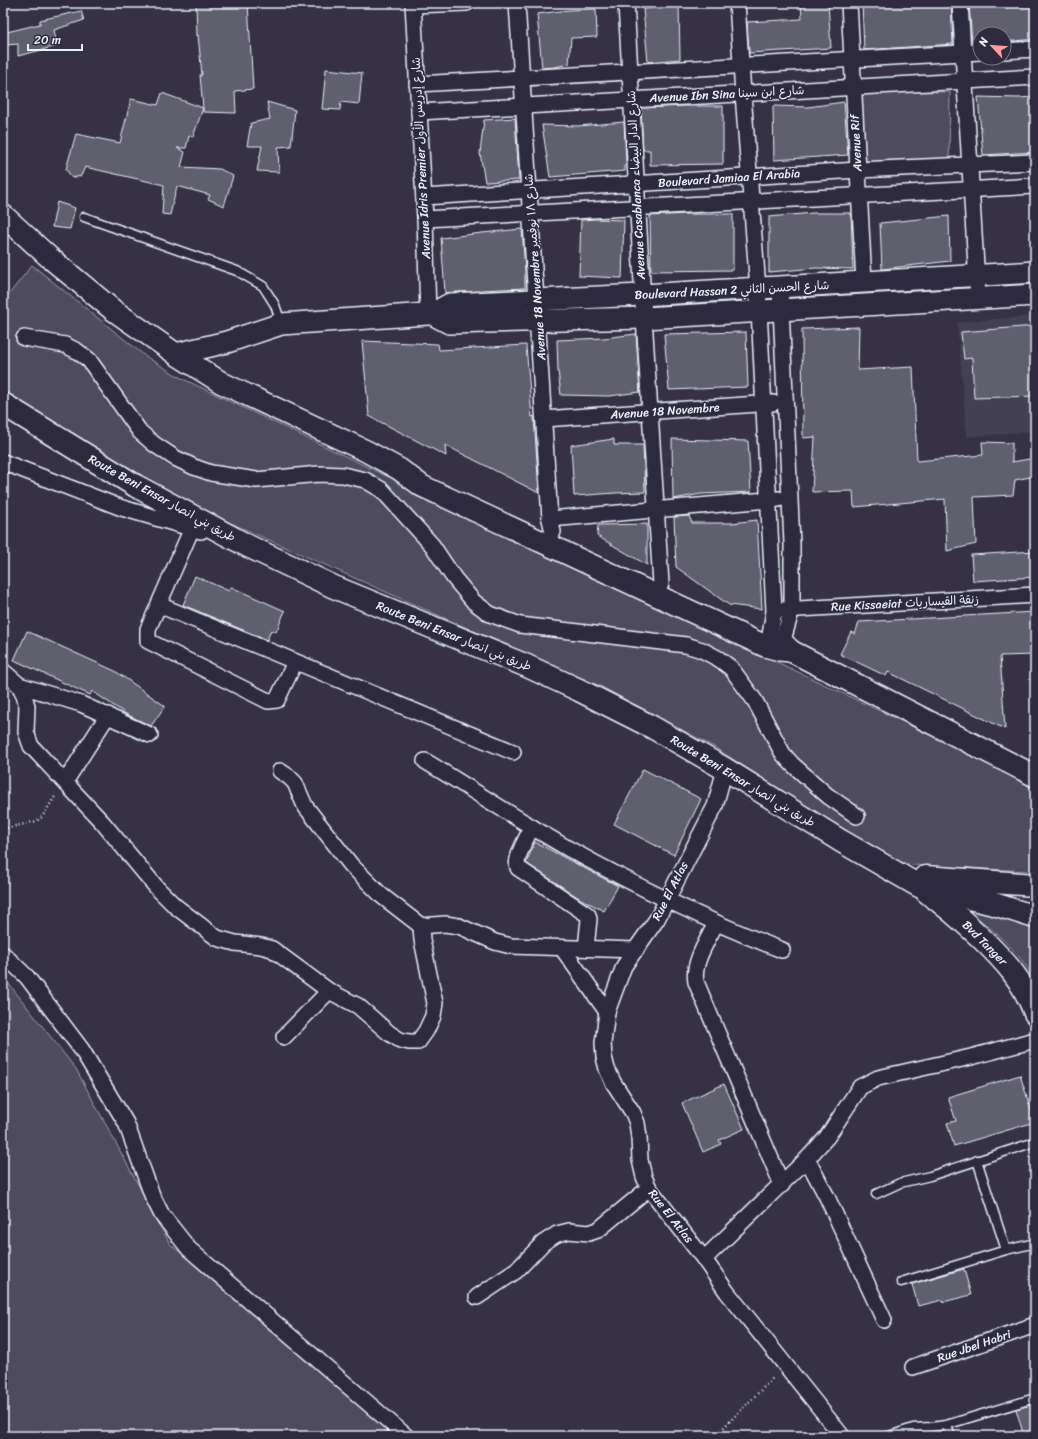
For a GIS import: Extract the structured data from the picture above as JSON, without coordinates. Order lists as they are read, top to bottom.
{
  "streets": {
    "main road": ["Boulevard Hassan 2 شارع الحسن الثاني", "Route Beni Ensar طريق بني انصار", "Bvd Tanger"],
    "street": [
      "Avenue Ibn Sina شارع ابن سينا",
      "Avenue Rif",
      "Avenue Idris Premier شارع إدريس الأول",
      "Boulevard Jamiaa El Arabia",
      "Avenue Casablanca شارع الدار البيضاء",
      "Avenue 18 Novembre شارع ١٨ نوفمبر",
      "Avenue 18 Novembre",
      "Rue Kissaeiat زنقة القيساريات",
      "Rue El Atlas",
      "Rue Jbel Habri"
    ]
  },
  "crossings": [
    ["Avenue Ibn Sina شارع ابن سينا", "Avenue Rif"],
    ["Avenue Ibn Sina شارع ابن سينا", "Avenue Idris Premier شارع إدريس الأول"],
    ["Avenue Ibn Sina شارع ابن سينا", "Avenue Casablanca شارع الدار البيضاء"],
    ["Avenue Ibn Sina شارع ابن سينا", "Avenue 18 Novembre شارع ١٨ نوفمبر"],
    ["Avenue Rif", "Boulevard Jamiaa El Arabia"],
    ["Avenue Rif", "Boulevard Hassan 2 شارع الحسن الثاني"],
    ["Avenue Idris Premier شارع إدريس الأول", "Boulevard Jamiaa El Arabia"],
    ["Avenue Idris Premier شارع إدريس الأول", "Boulevard Hassan 2 شارع الحسن الثاني"],
    ["Boulevard Jamiaa El Arabia", "Avenue Casablanca شارع الدار البيضاء"],
    ["Boulevard Jamiaa El Arabia", "Avenue 18 Novembre شارع ١٨ نوفمبر"],
    ["Avenue Casablanca شارع الدار البيضاء", "Boulevard Hassan 2 شارع الحسن الثاني"],
    ["Avenue Casablanca شارع الدار البيضاء", "Avenue 18 Novembre"],
    ["Avenue 18 Novembre شارع ١٨ نوفمبر", "Boulevard Hassan 2 شارع الحسن الثاني"],
    ["Avenue 18 Novembre شارع ١٨ نوفمبر", "Avenue 18 Novembre"],
    ["Route Beni Ensar طريق بني انصار", "Rue El Atlas"],
    ["Route Beni Ensar طريق بني انصار", "Bvd Tanger"]
  ],
  "scale_bar": "20 m",
  "north": "top left"
}
